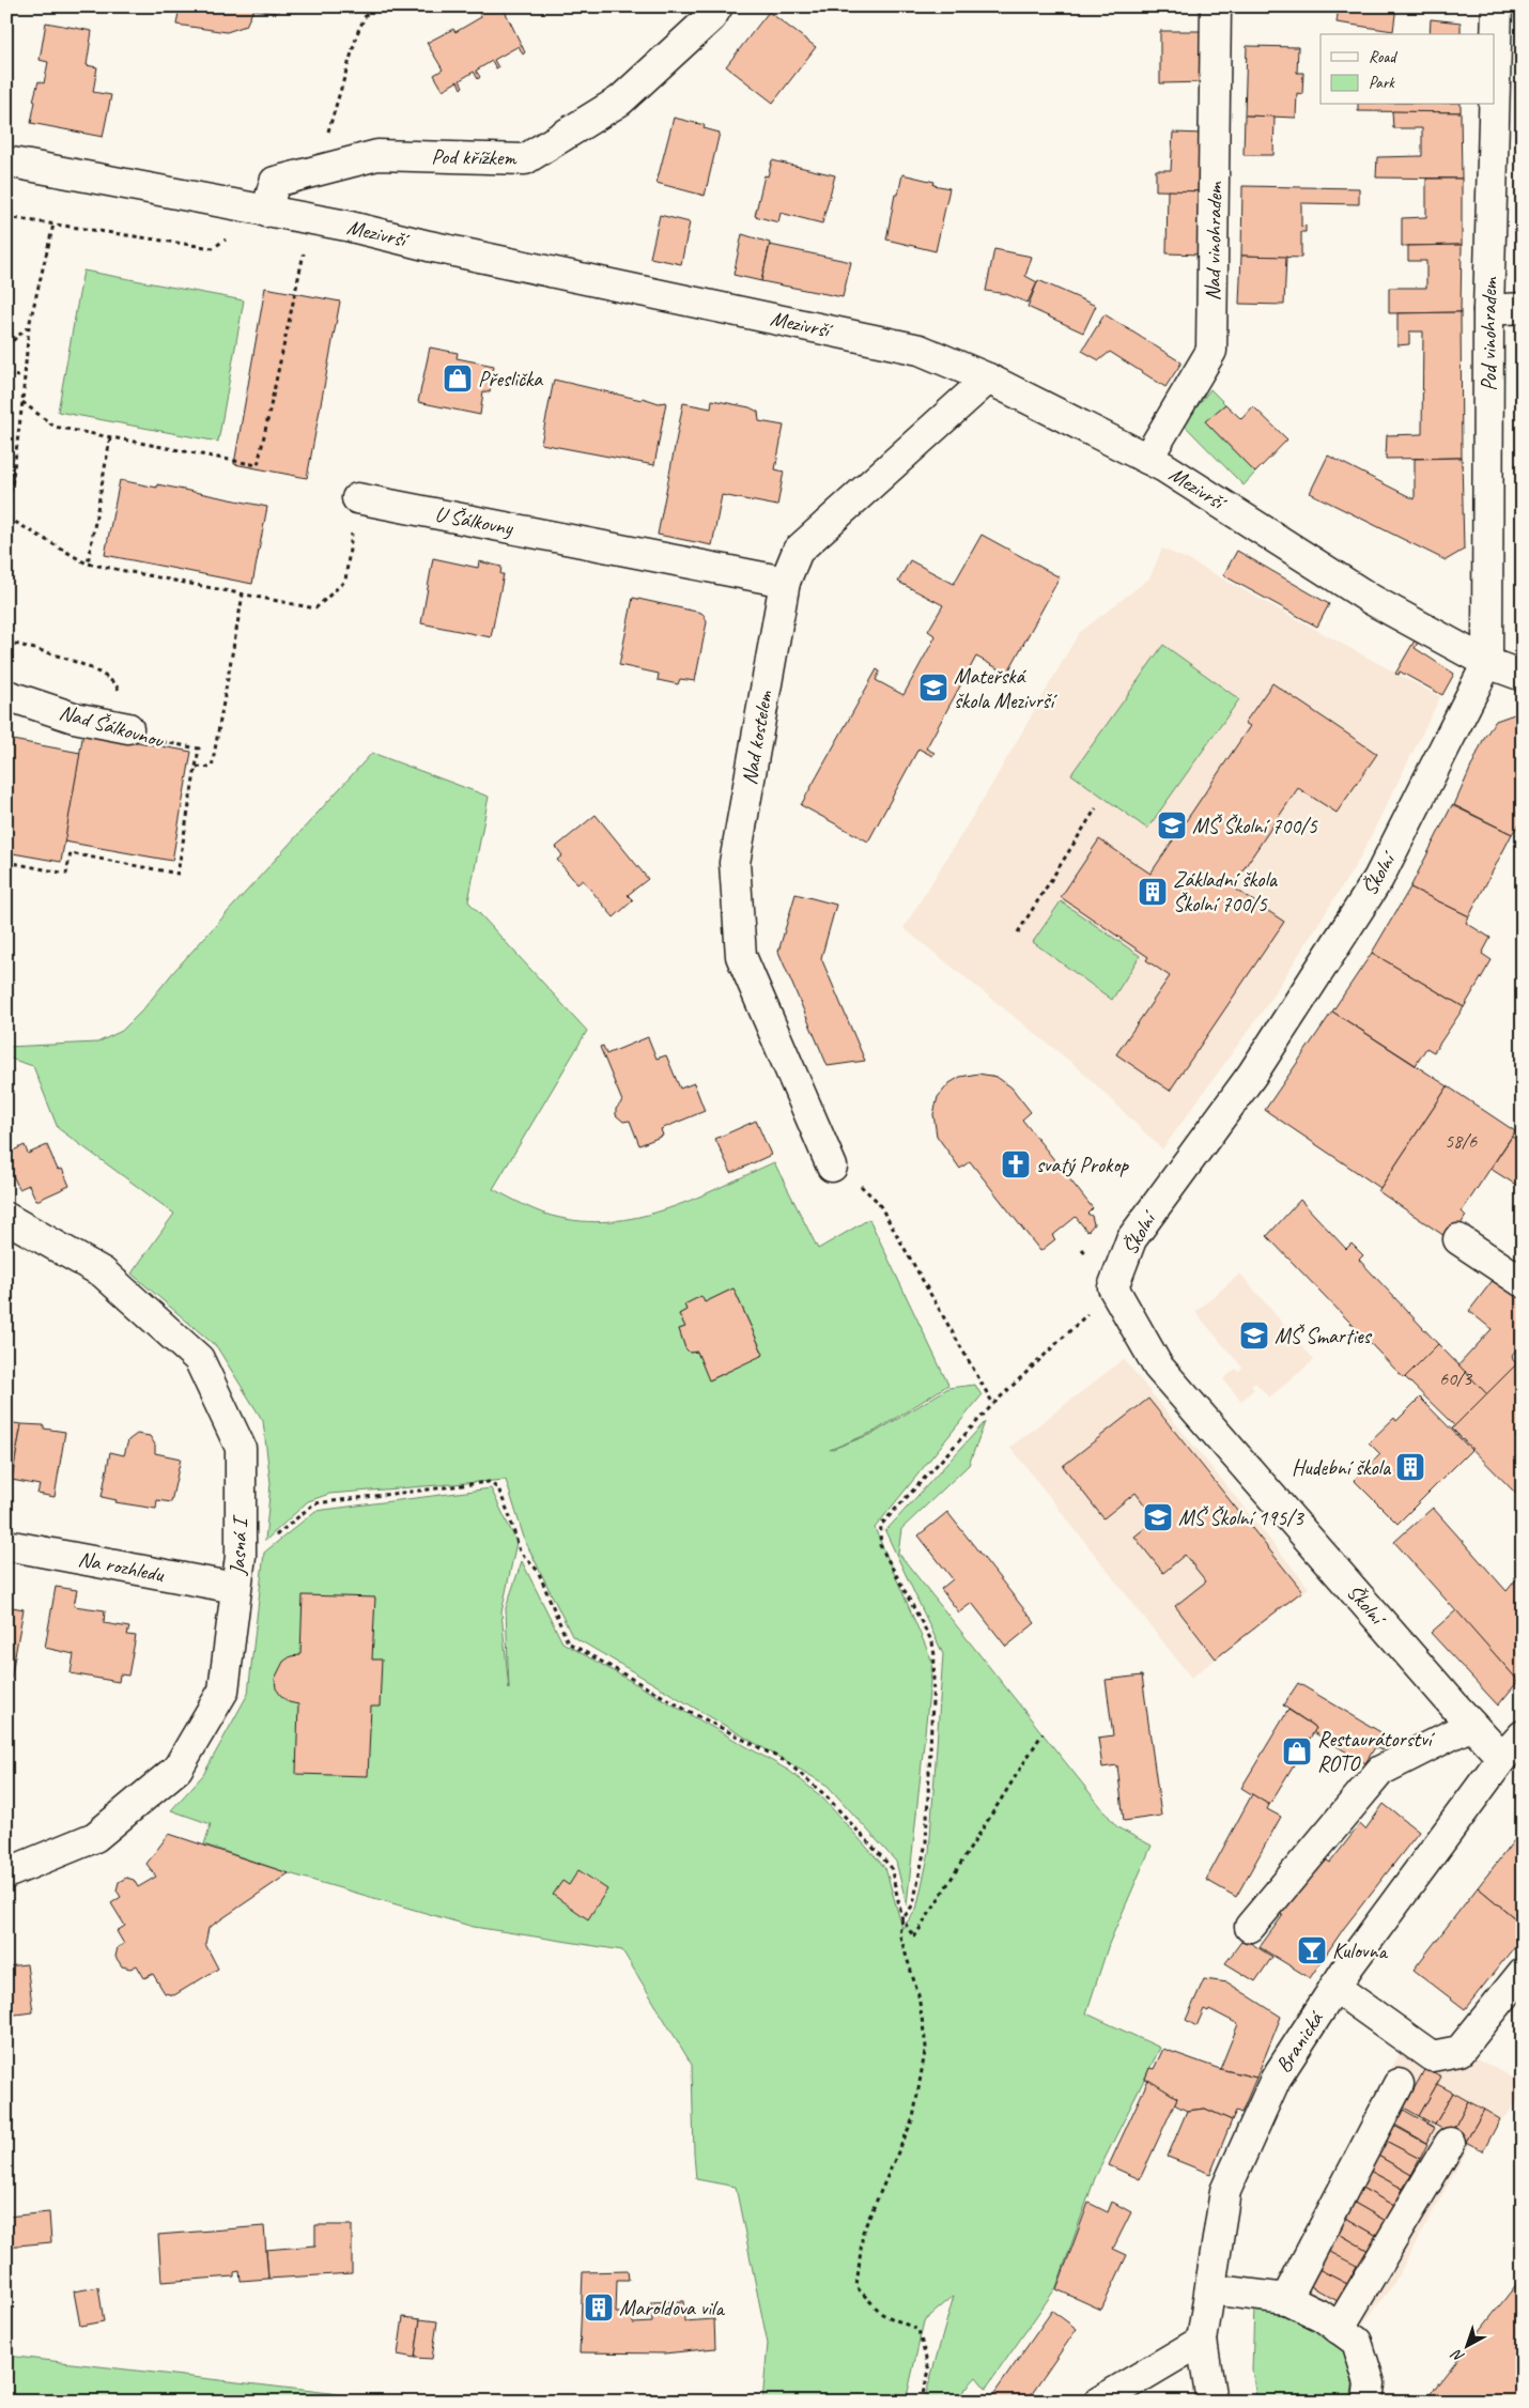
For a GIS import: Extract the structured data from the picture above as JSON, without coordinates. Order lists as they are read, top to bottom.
{
  "streets": {
    "street": [
      "Pod křížkem",
      "Mezivrší",
      "Nad vinohradem",
      "Pod vinohradem",
      "U Šálkovny",
      "Nad Šálkovnou",
      "Nad kostelem",
      "Školní",
      "Jasná I",
      "Na rozhledu",
      "Branická"
    ]
  },
  "crossings": [
    ["Pod křížkem", "Mezivrší"],
    ["Mezivrší", "Nad vinohradem"],
    ["Mezivrší", "Pod vinohradem"],
    ["Mezivrší", "Nad kostelem"],
    ["Mezivrší", "Školní"],
    ["Pod vinohradem", "Školní"],
    ["U Šálkovny", "Nad kostelem"],
    ["Školní", "Branická"],
    ["Jasná I", "Na rozhledu"]
  ],
  "places": {
    "shop": ["Přeslička", "Restaurátorství ROTO"],
    "school or university": [
      "Mateřská škola Mezivrší",
      "MŠ Školní 700/5",
      "MŠ Smarties",
      "MŠ Školní 195/3"
    ],
    "building": ["Základní škola Školní 700/5", "Hudební škola", "Maroldova vila"],
    "church": ["svatý Prokop"],
    "bar": ["Kulovna"]
  },
  "house_numbers": ["58/6", "60/3"],
  "legend": ["Road", "Park"],
  "north": "bottom left"
}
